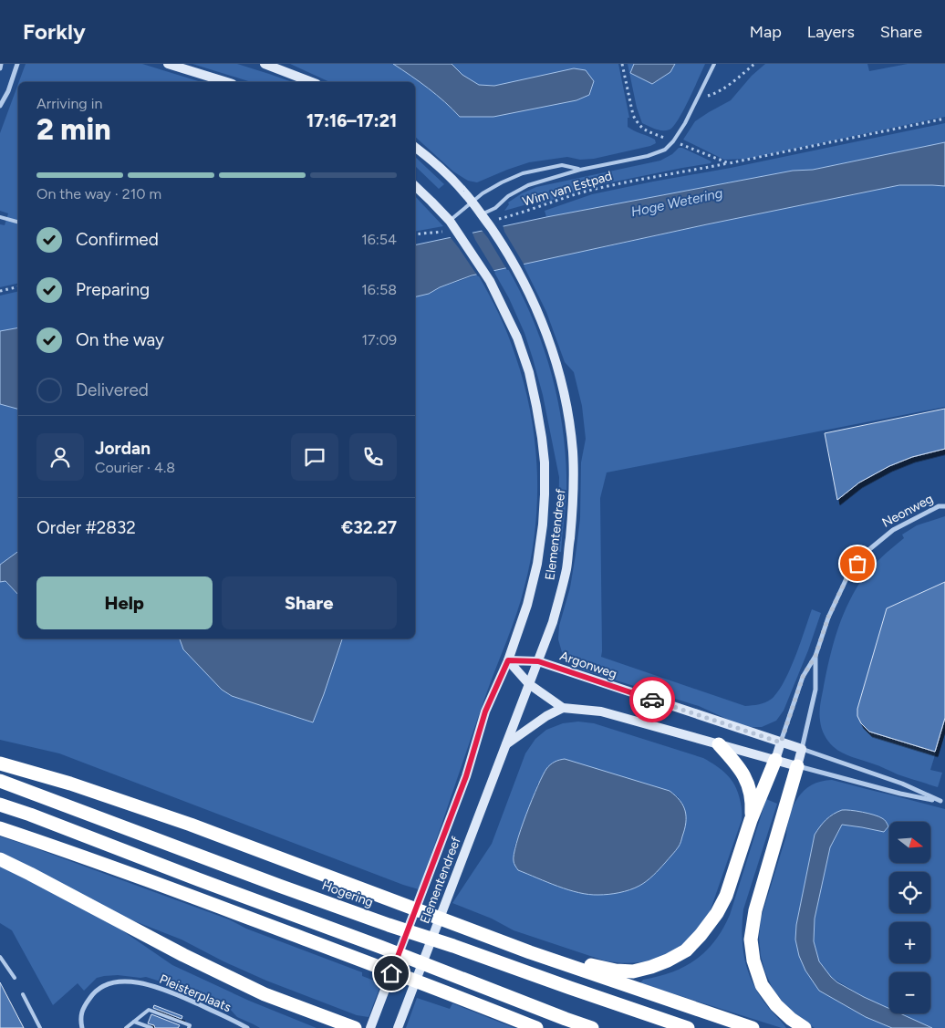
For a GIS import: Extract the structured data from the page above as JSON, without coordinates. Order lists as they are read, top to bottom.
{
  "streets": {
    "highway": ["Hogering"],
    "main road": ["Neonweg", "Elementendreef", "Argonweg"],
    "street": ["Pleisterplaats"],
    "path": ["Wim van Estpad"]
  },
  "crossings": [
    ["Neonweg", "Argonweg"],
    ["Elementendreef", "Argonweg"]
  ],
  "water": ["Hoge Wetering"],
  "north": "right",
  "page": {
    "header": "Forkly",
    "nav": ["Map", "Layers", "Share"],
    "heading": ["2 min", "Arriving in", "17:16–17:21"],
    "panel": [
      "Jordan",
      "Courier · 4.8",
      "Order #2832",
      "€32.27"
    ],
    "bar": "On the way · 210 m",
    "list": [
      ["Confirmed", "16:54"],
      ["Preparing", "16:58"],
      ["On the way", "17:09"],
      "Delivered"
    ],
    "buttons": ["Help", "Share"],
    "map_buttons": ["+", "−"]
  }
}
